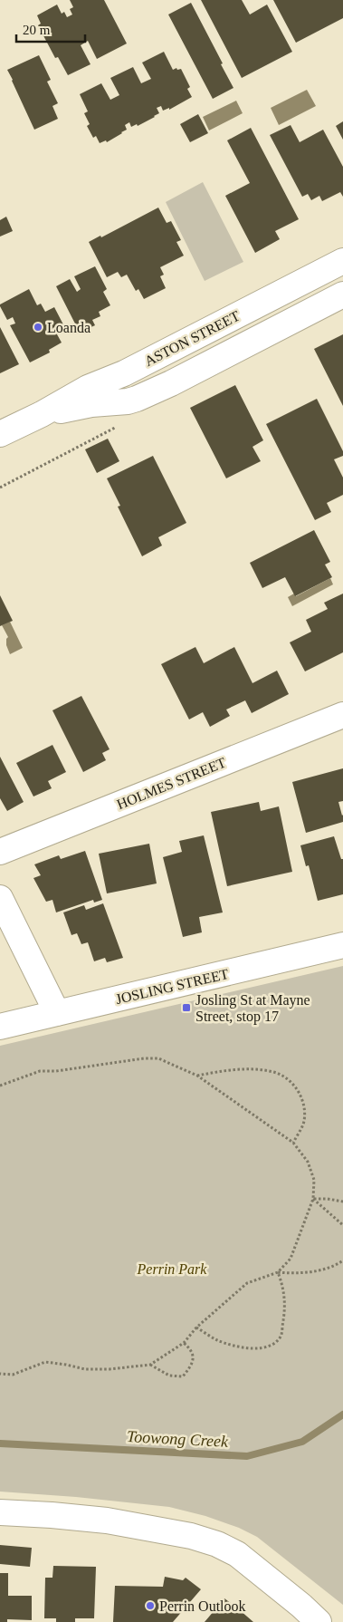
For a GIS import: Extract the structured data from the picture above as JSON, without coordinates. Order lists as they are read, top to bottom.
{
  "streets": {
    "street": ["ASTON STREET", "HOLMES STREET", "JOSLING STREET"]
  },
  "water": ["Toowong Creek"],
  "parks": ["Perrin Park"],
  "places": {
    "other": ["Loanda", "Perrin Outlook"],
    "transit": ["Josling St at Mayne Street, stop 17"]
  },
  "scale_bar": "20 m"
}
